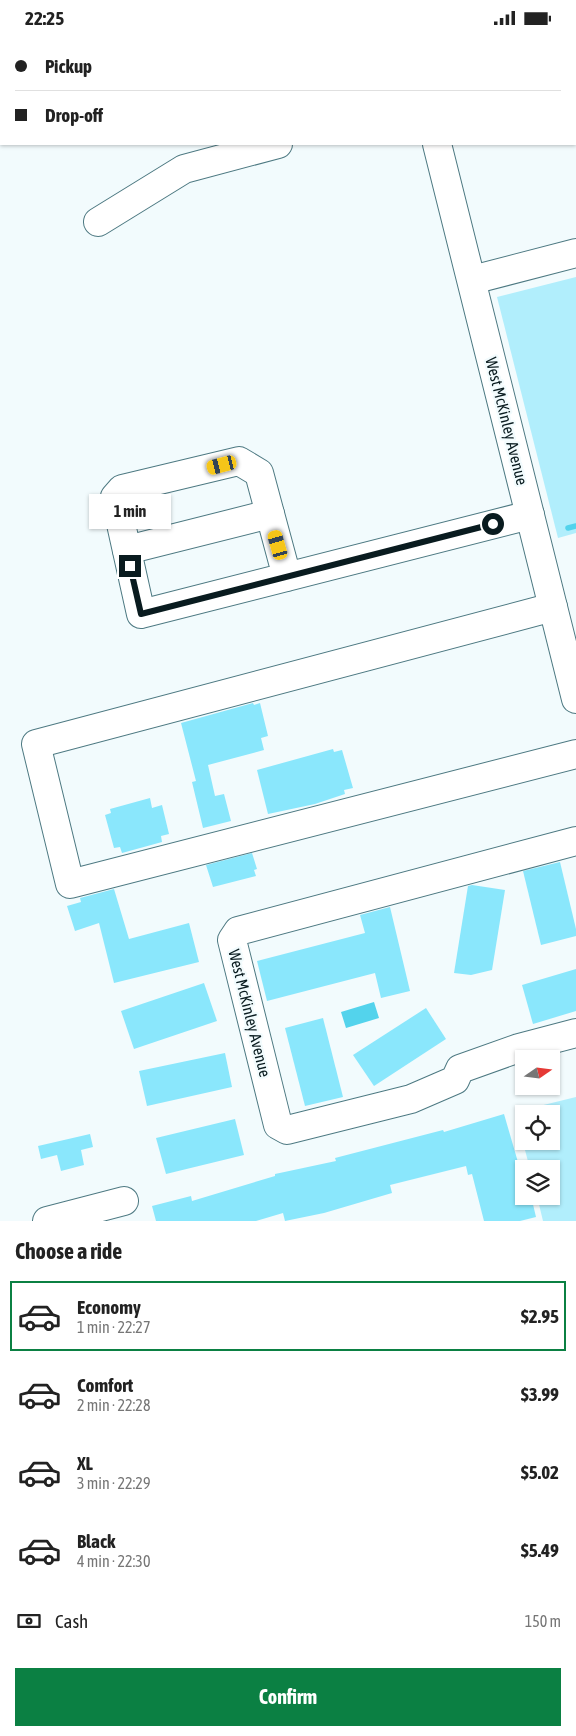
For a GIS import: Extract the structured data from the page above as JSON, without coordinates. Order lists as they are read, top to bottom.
{
  "streets": {
    "street": ["West McKinley Avenue"]
  },
  "north": "right",
  "page": {
    "status": "22:25",
    "banner": ["Pickup", "Drop-off"],
    "bubble": "1 min",
    "heading": "Choose a ride",
    "list": [
      {
        "name": "Economy",
        "note": "1 min · 22:27",
        "value": "$2.95"
      },
      {
        "name": "Comfort",
        "note": "2 min · 22:28",
        "value": "$3.99"
      },
      {
        "name": "XL",
        "note": "3 min · 22:29",
        "value": "$5.02"
      },
      {
        "name": "Black",
        "note": "4 min · 22:30",
        "value": "$5.49"
      }
    ],
    "pay": ["Cash", "150 m"],
    "buttons": "Confirm"
  }
}
